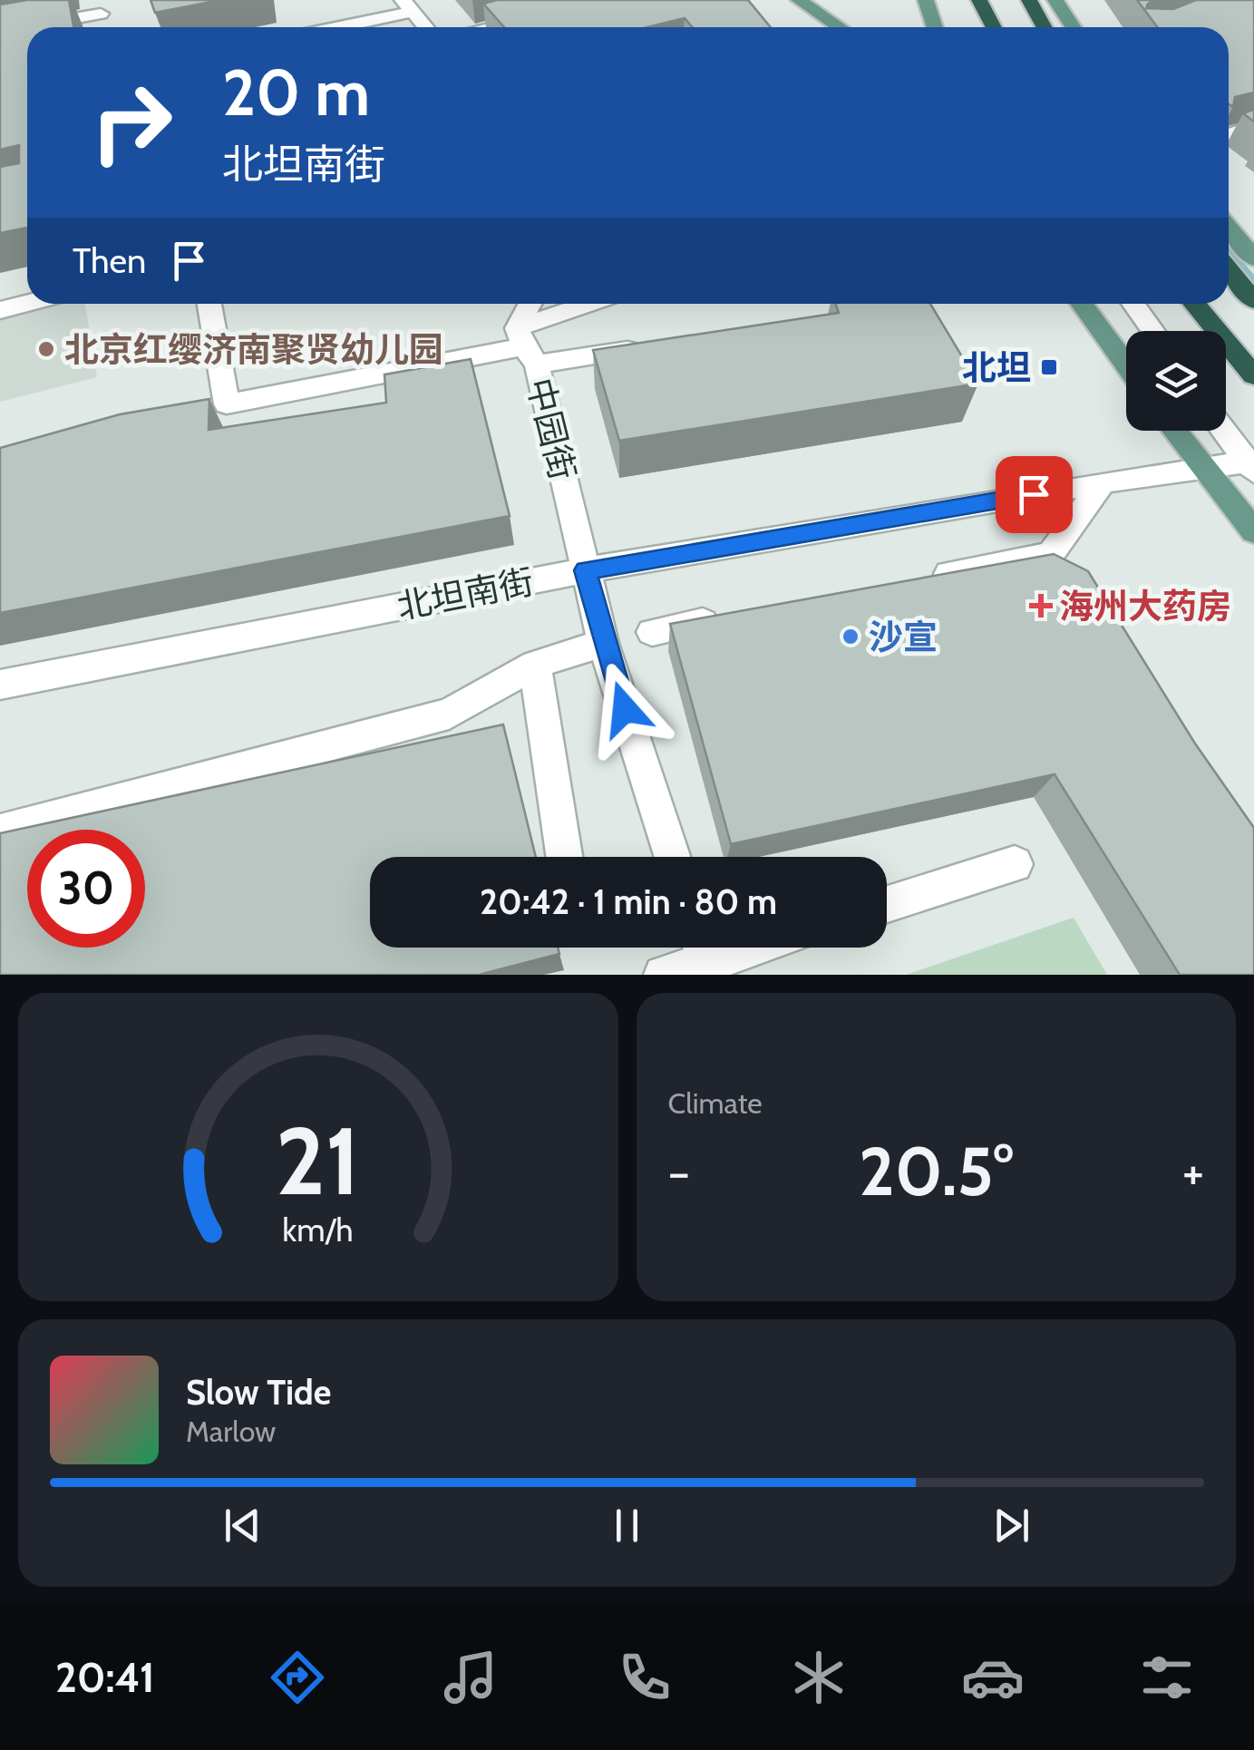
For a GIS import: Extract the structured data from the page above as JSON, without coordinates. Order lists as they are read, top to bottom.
{
  "streets": {
    "street": ["中园街", "北坦南街"]
  },
  "crossings": [
    ["中园街", "北坦南街"]
  ],
  "places": {
    "other": ["北京红缨济南聚贤幼儿园", "沙宣"],
    "transit": ["北坦"],
    "health": ["海州大药房"]
  },
  "page": {
    "turn": ["20 m", "北坦南街"],
    "then": "Then",
    "limit": "30",
    "trip": "20:42 · 1 min · 80 m",
    "tile": "Climate",
    "heat": ["−", "20.5°", "+"],
    "song": ["Slow Tide", "Marlow"],
    "tabs": "20:41",
    "gauge": ["21", "km/h"]
  }
}
